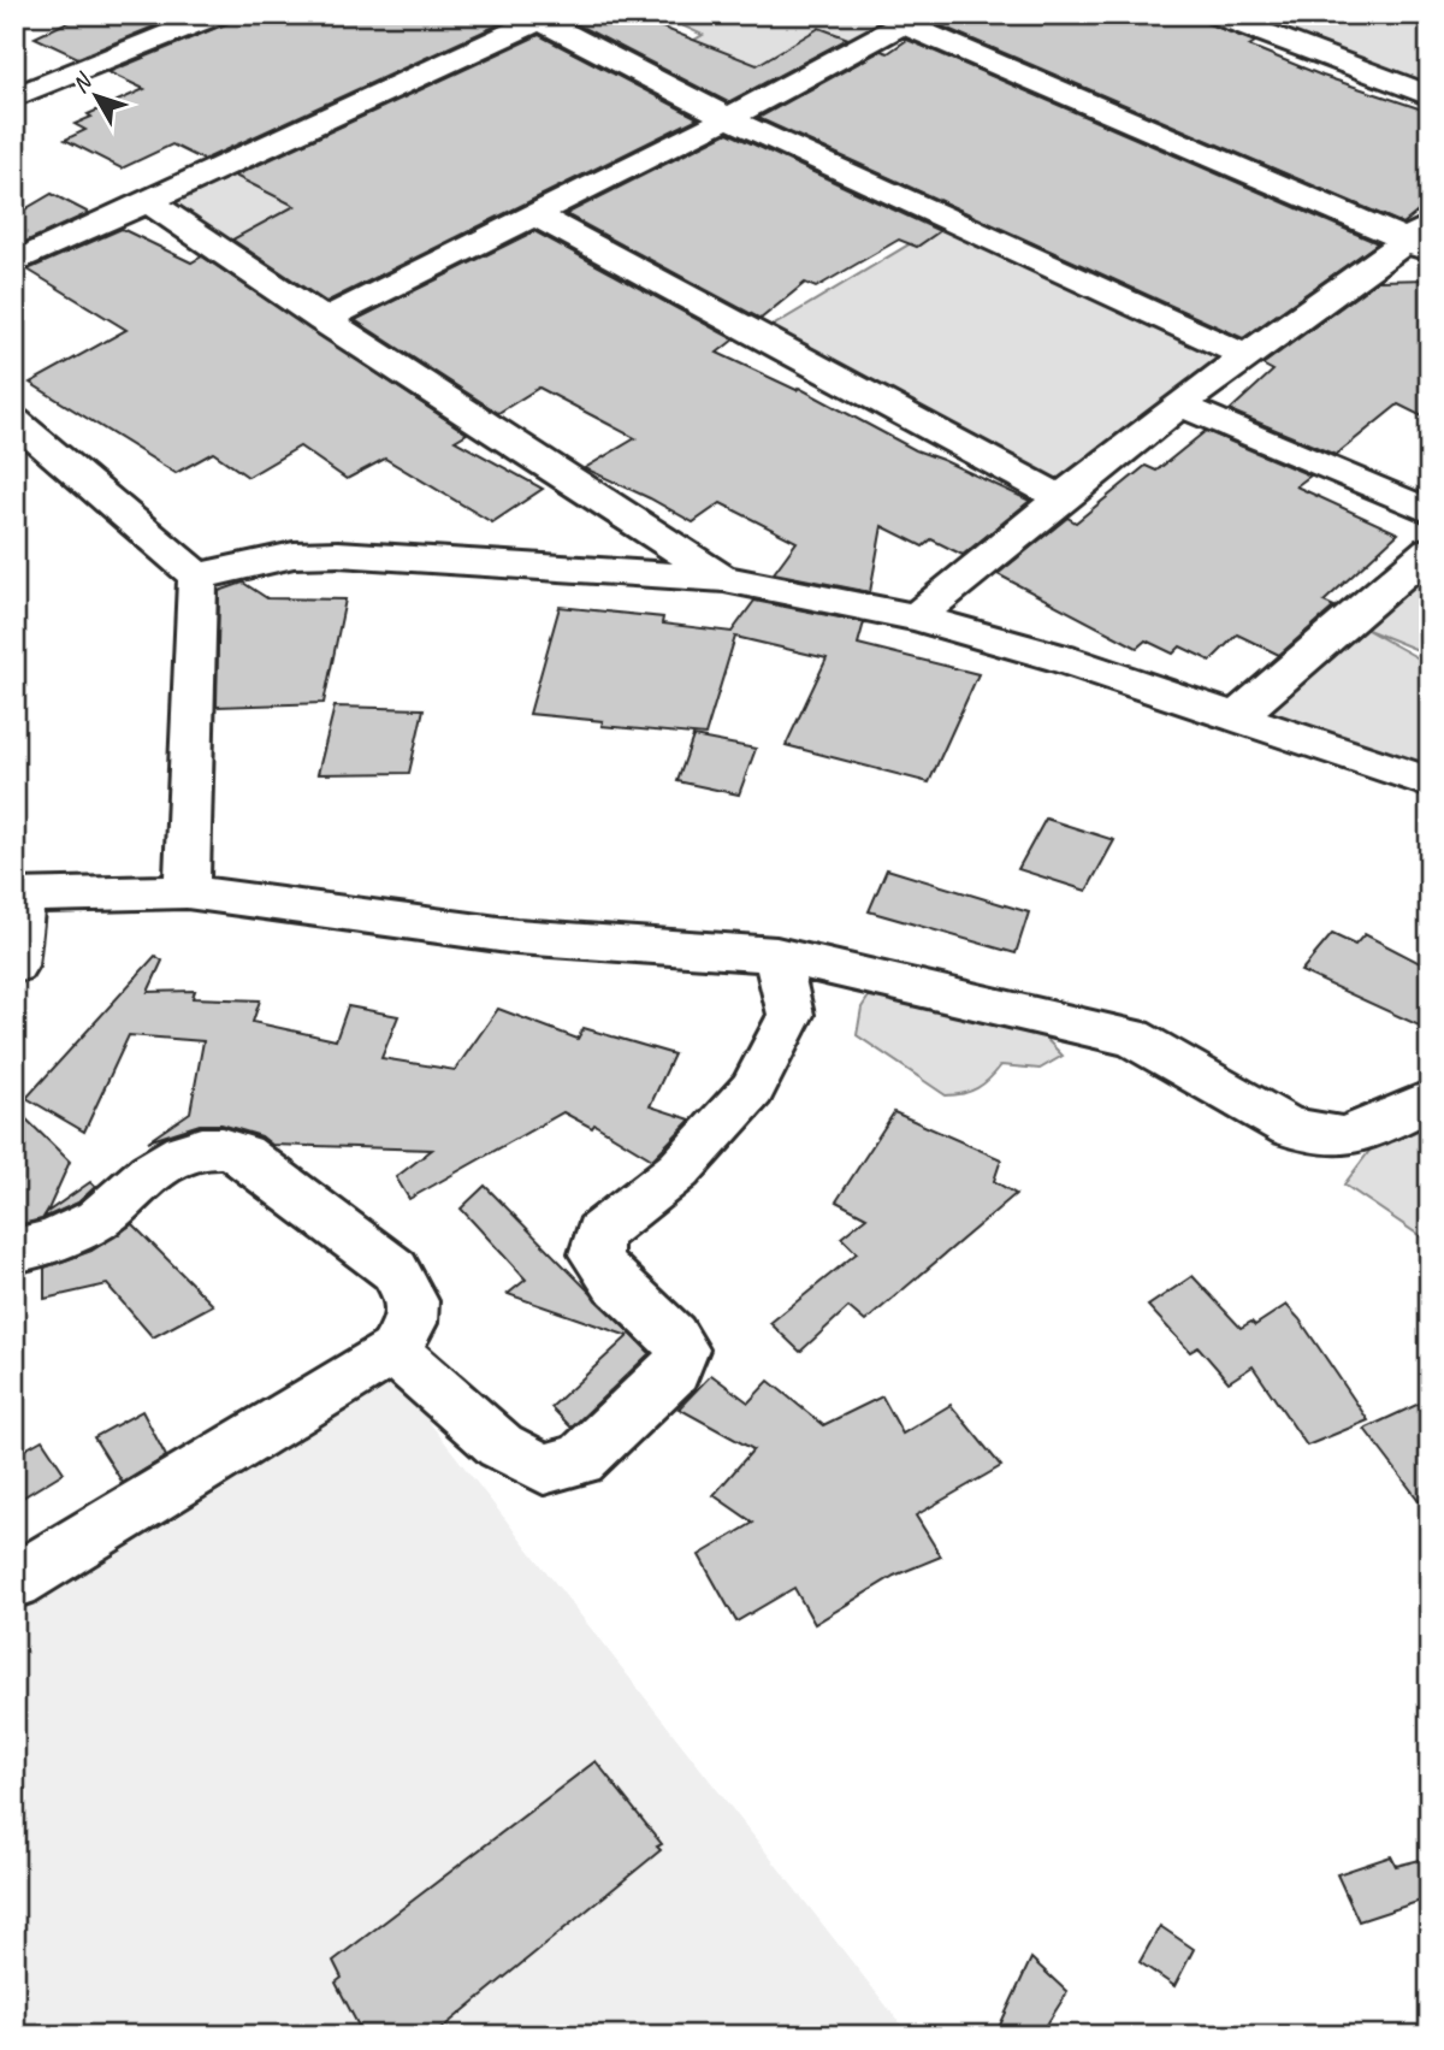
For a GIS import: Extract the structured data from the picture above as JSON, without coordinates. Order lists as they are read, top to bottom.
{
  "north": "top left"
}
